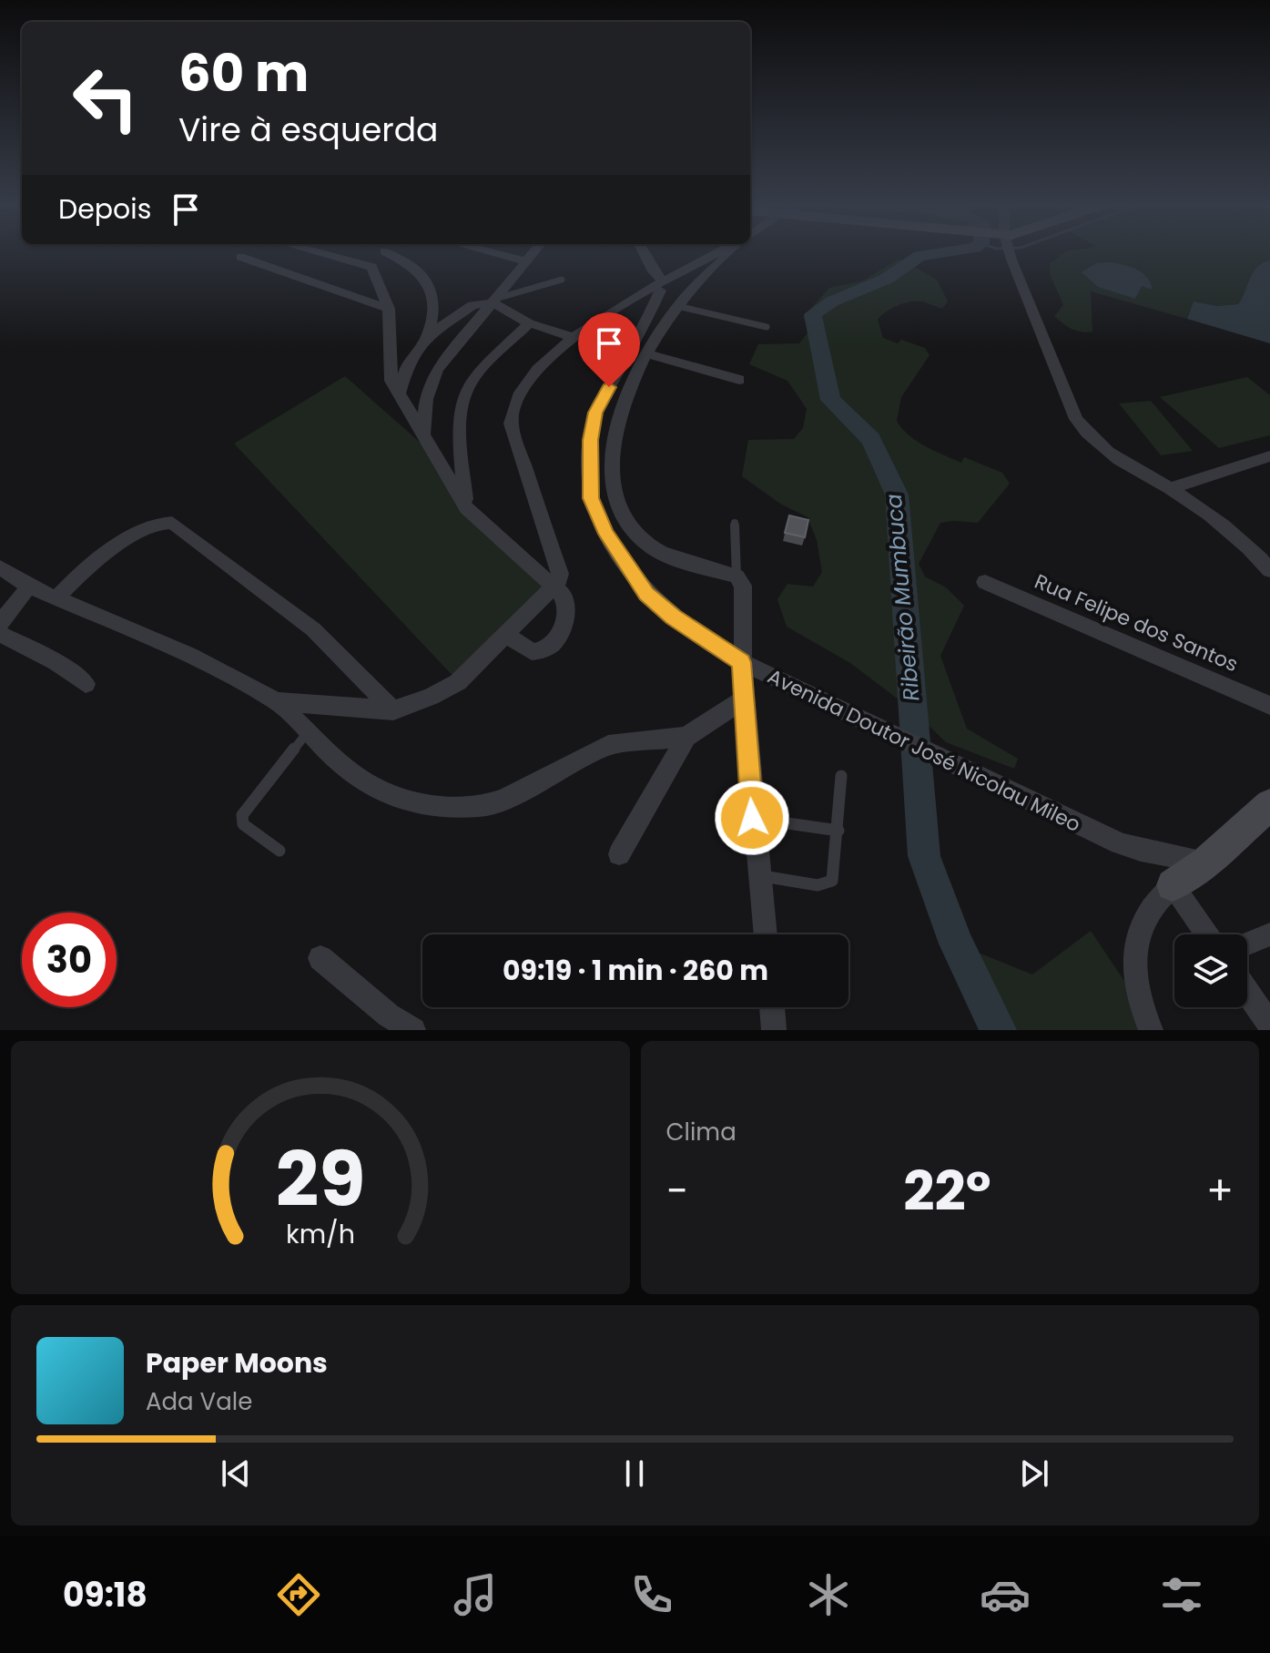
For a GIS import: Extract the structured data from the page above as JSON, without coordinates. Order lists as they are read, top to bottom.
{
  "streets": {
    "street": ["Rua Felipe dos Santos", "Avenida Doutor José Nicolau Mileo"]
  },
  "water": ["Ribeirão Mumbuca"],
  "page": {
    "turn": ["60 m", "Vire à esquerda"],
    "then": "Depois",
    "limit": "30",
    "trip": "09:19 · 1 min · 260 m",
    "tile": "Clima",
    "heat": ["−", "22°", "+"],
    "song": ["Paper Moons", "Ada Vale"],
    "tabs": "09:18",
    "gauge": ["29", "km/h"]
  }
}
